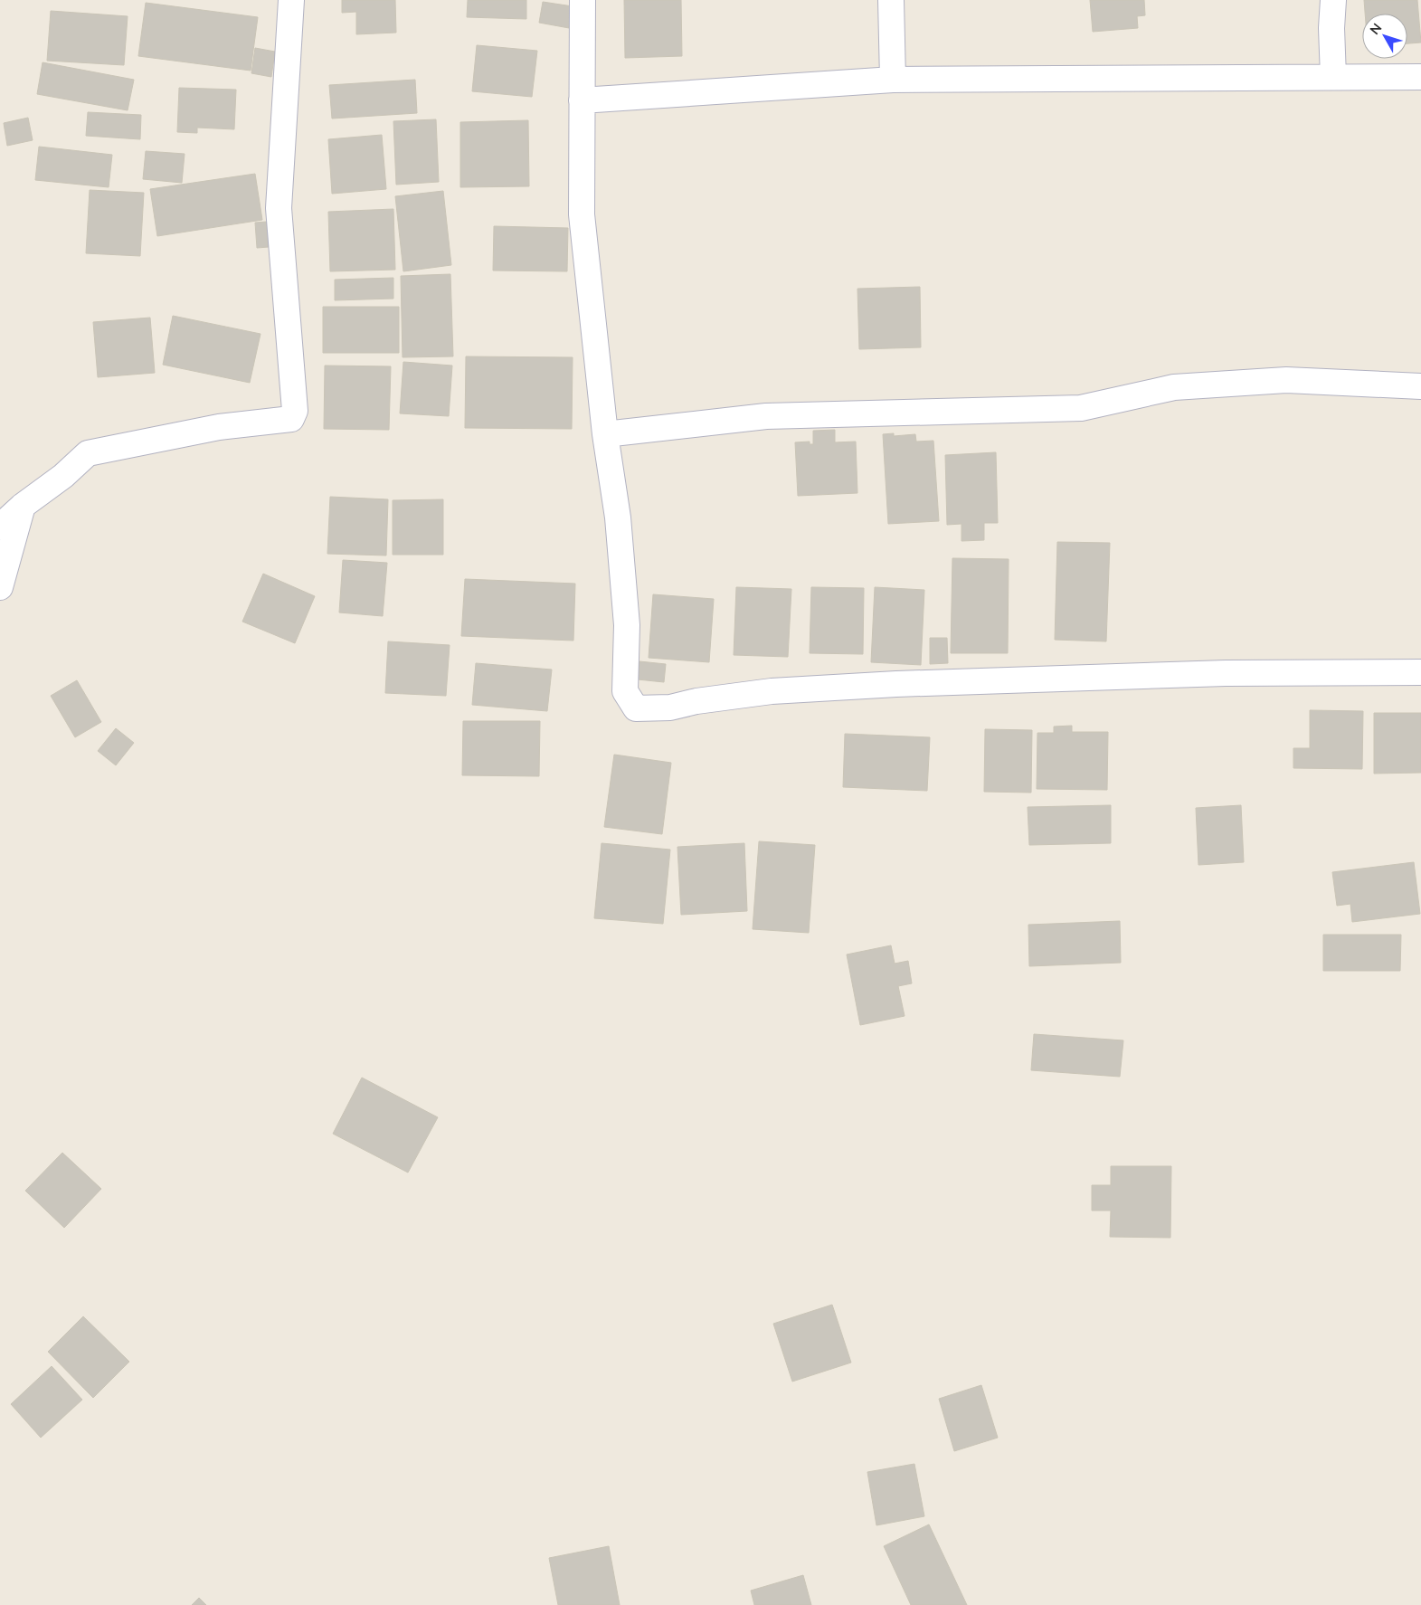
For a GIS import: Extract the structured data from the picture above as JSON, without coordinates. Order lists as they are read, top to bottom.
{
  "north": "top left"
}
